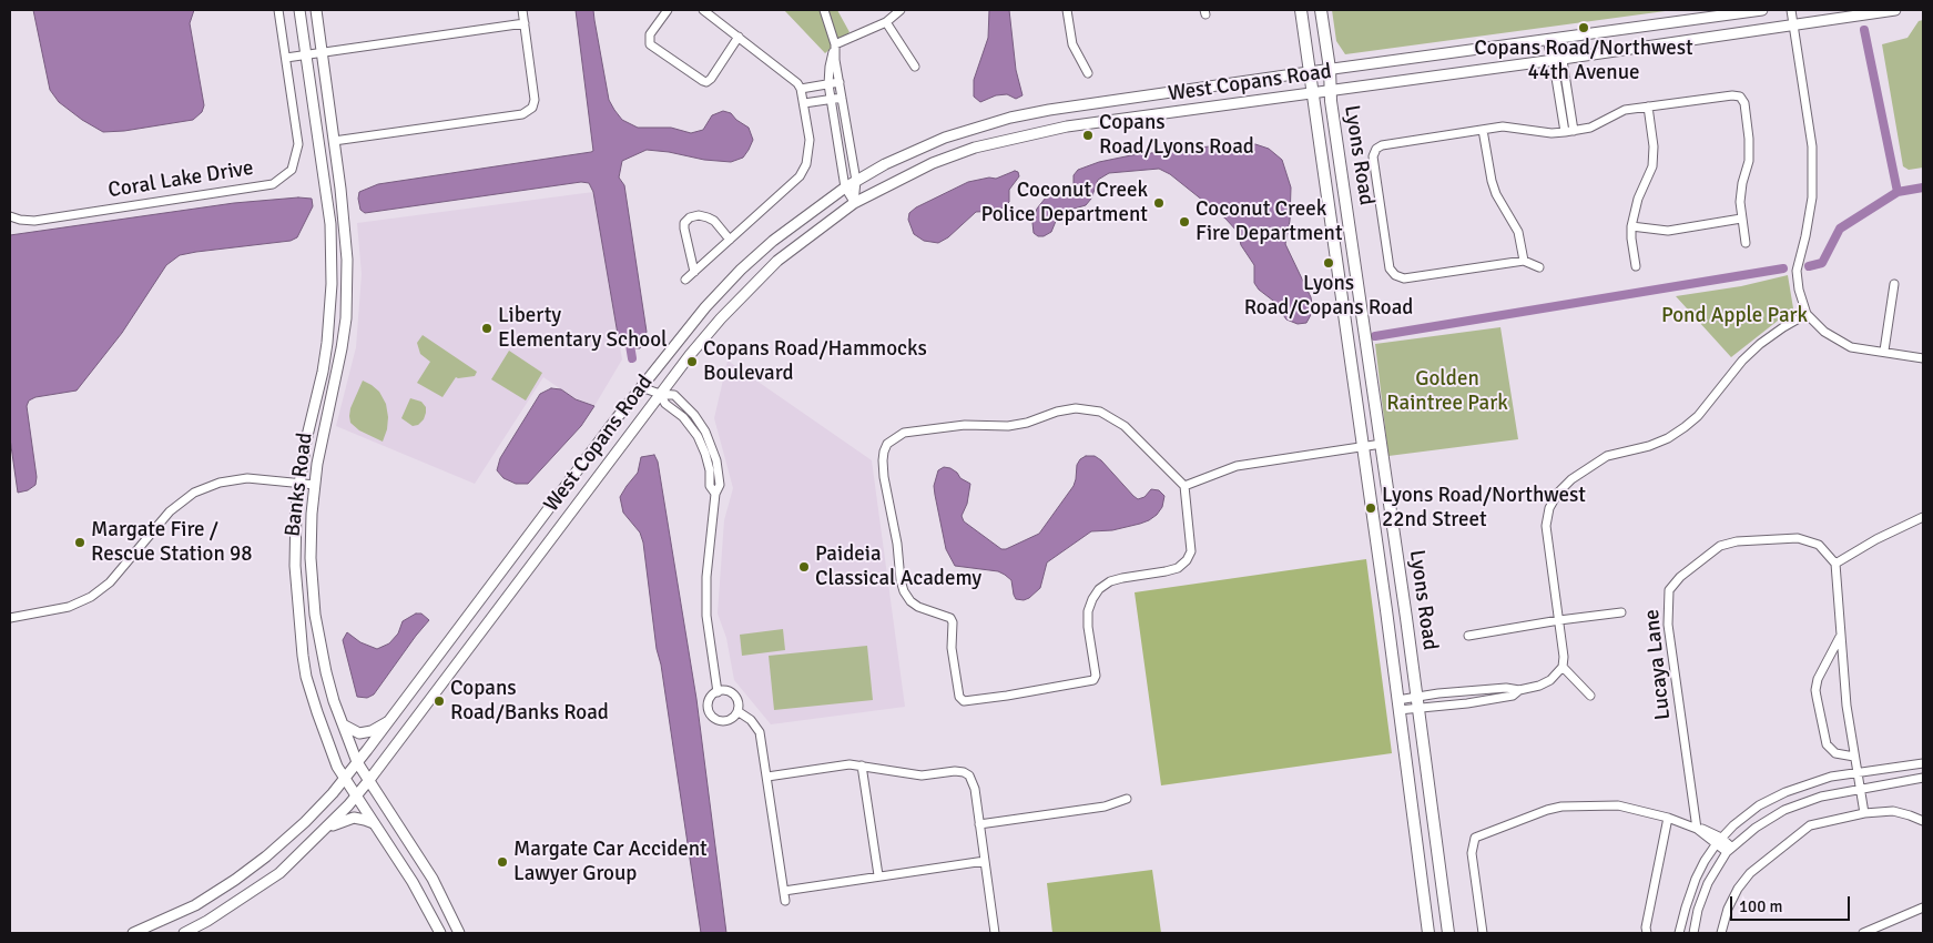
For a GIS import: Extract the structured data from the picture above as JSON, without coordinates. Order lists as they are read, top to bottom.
{
  "streets": {
    "main road": ["West Copans Road", "Lyons Road", "Banks Road"],
    "street": ["Coral Lake Drive", "Lucaya Lane"]
  },
  "crossings": [
    ["West Copans Road", "Lyons Road"],
    ["West Copans Road", "Banks Road"]
  ],
  "parks": ["Pond Apple Park", "Golden Raintree Park"],
  "places": [
    "Copans Road/Northwest 44th Avenue",
    "Copans Road/Lyons Road",
    "Coconut Creek Police Department",
    "Coconut Creek Fire Department",
    "Lyons Road/Copans Road",
    "Liberty Elementary School",
    "Copans Road/Hammocks Boulevard",
    "Lyons Road/Northwest 22nd Street",
    "Margate Fire / Rescue Station 98",
    "Paideia Classical Academy",
    "Copans Road/Banks Road",
    "Margate Car Accident Lawyer Group"
  ],
  "scale_bar": "100 m"
}
